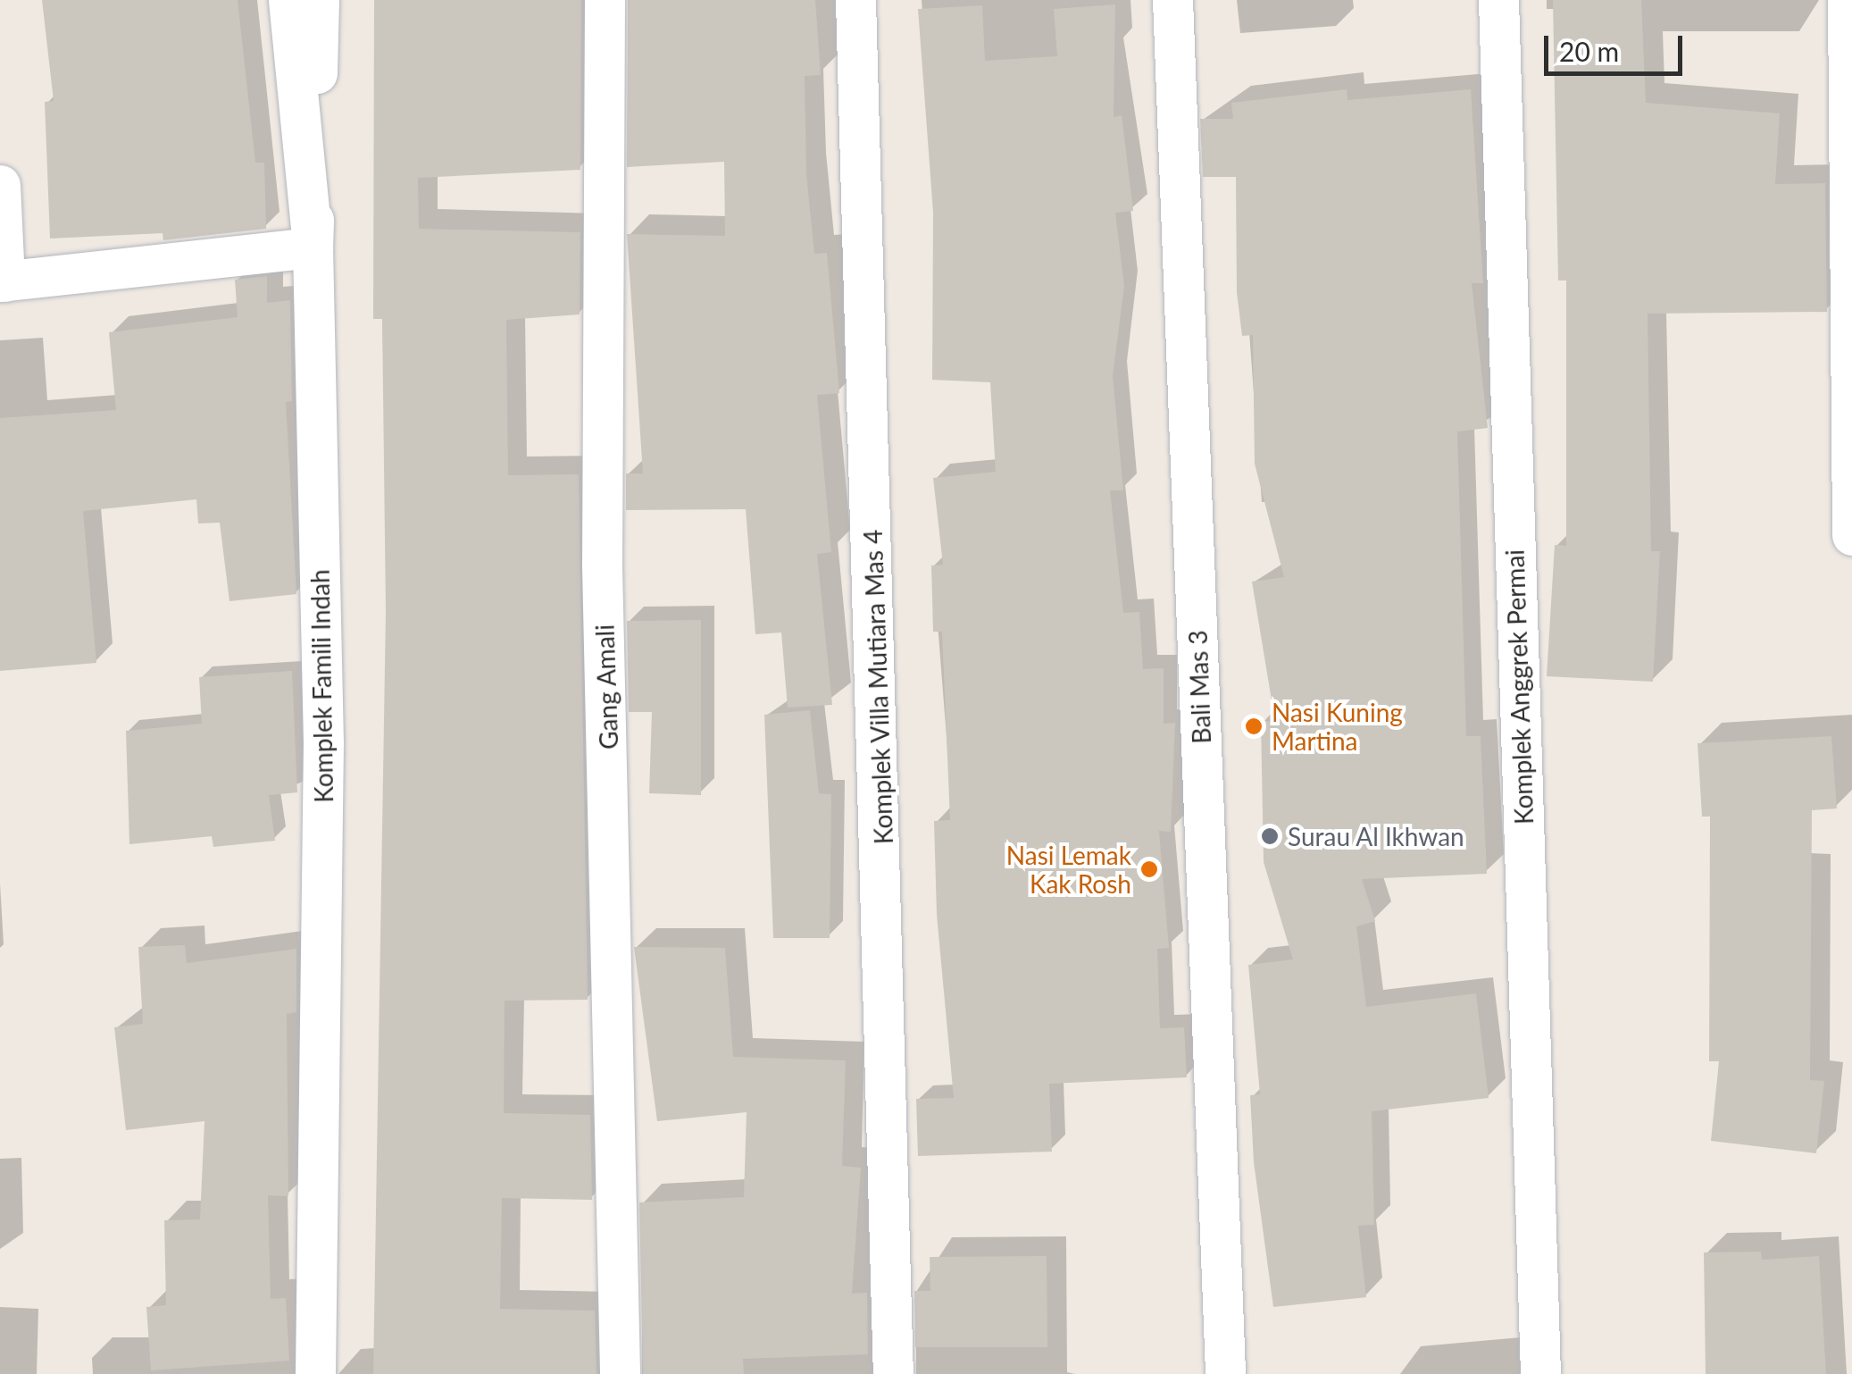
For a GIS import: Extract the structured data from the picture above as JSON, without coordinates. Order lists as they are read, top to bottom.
{
  "streets": {
    "street": [
      "Komplek Famili Indah",
      "Gang Amali",
      "Komplek Villa Mutiara Mas 4",
      "Bali Mas 3",
      "Komplek Anggrek Permai"
    ]
  },
  "places": ["Nasi Kuning Martina", "Surau Al Ikhwan", "Nasi Lemak Kak Rosh"],
  "scale_bar": "20 m"
}
